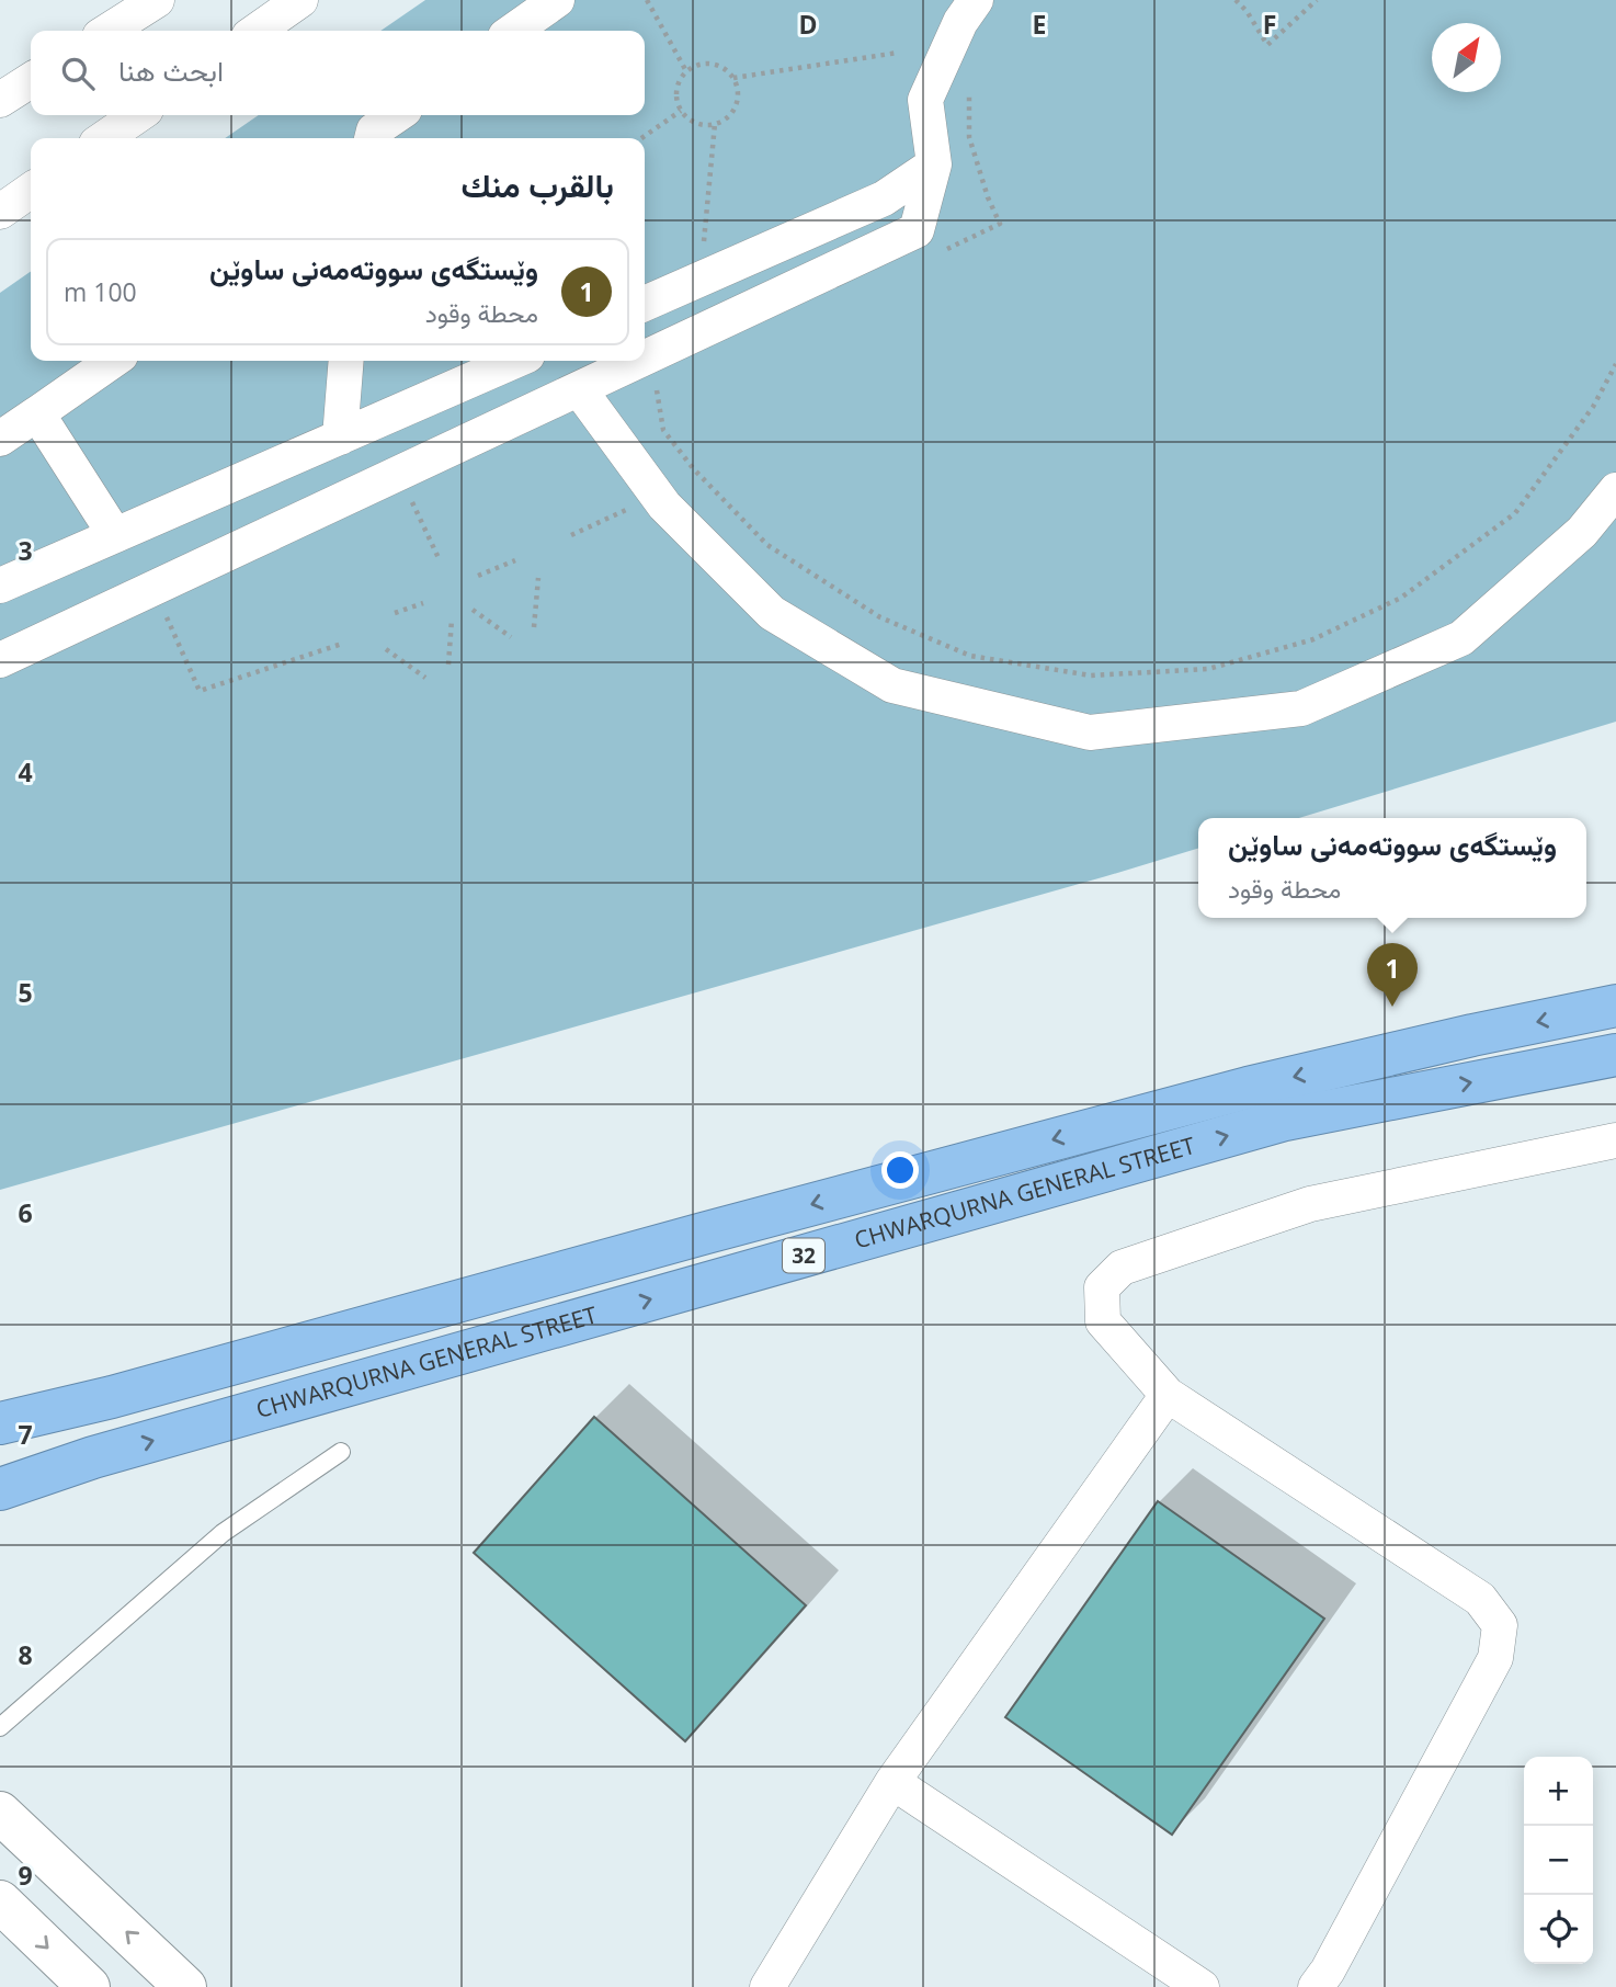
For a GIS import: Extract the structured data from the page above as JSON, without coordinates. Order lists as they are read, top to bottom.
{
  "streets": {
    "highway": ["CHWARQURNA GENERAL STREET", "32"]
  },
  "north": "top right",
  "page": {
    "search": "ابحث هنا",
    "heading": "بالقرب منك",
    "list": [
      {
        "mark": "1",
        "name": "وێستگەی سووتەمەنی ساوێن",
        "note": "محطة وقود",
        "value": "100 m"
      }
    ],
    "popup": ["وێستگەی سووتەمەنی ساوێن", "محطة وقود"],
    "pins": "1",
    "map_buttons": ["+", "−"]
  },
  "grid": {
    "columns": ["D", "E", "F"],
    "rows": [
      "3",
      "4",
      "5",
      "6",
      "7",
      "8",
      "9"
    ]
  }
}
